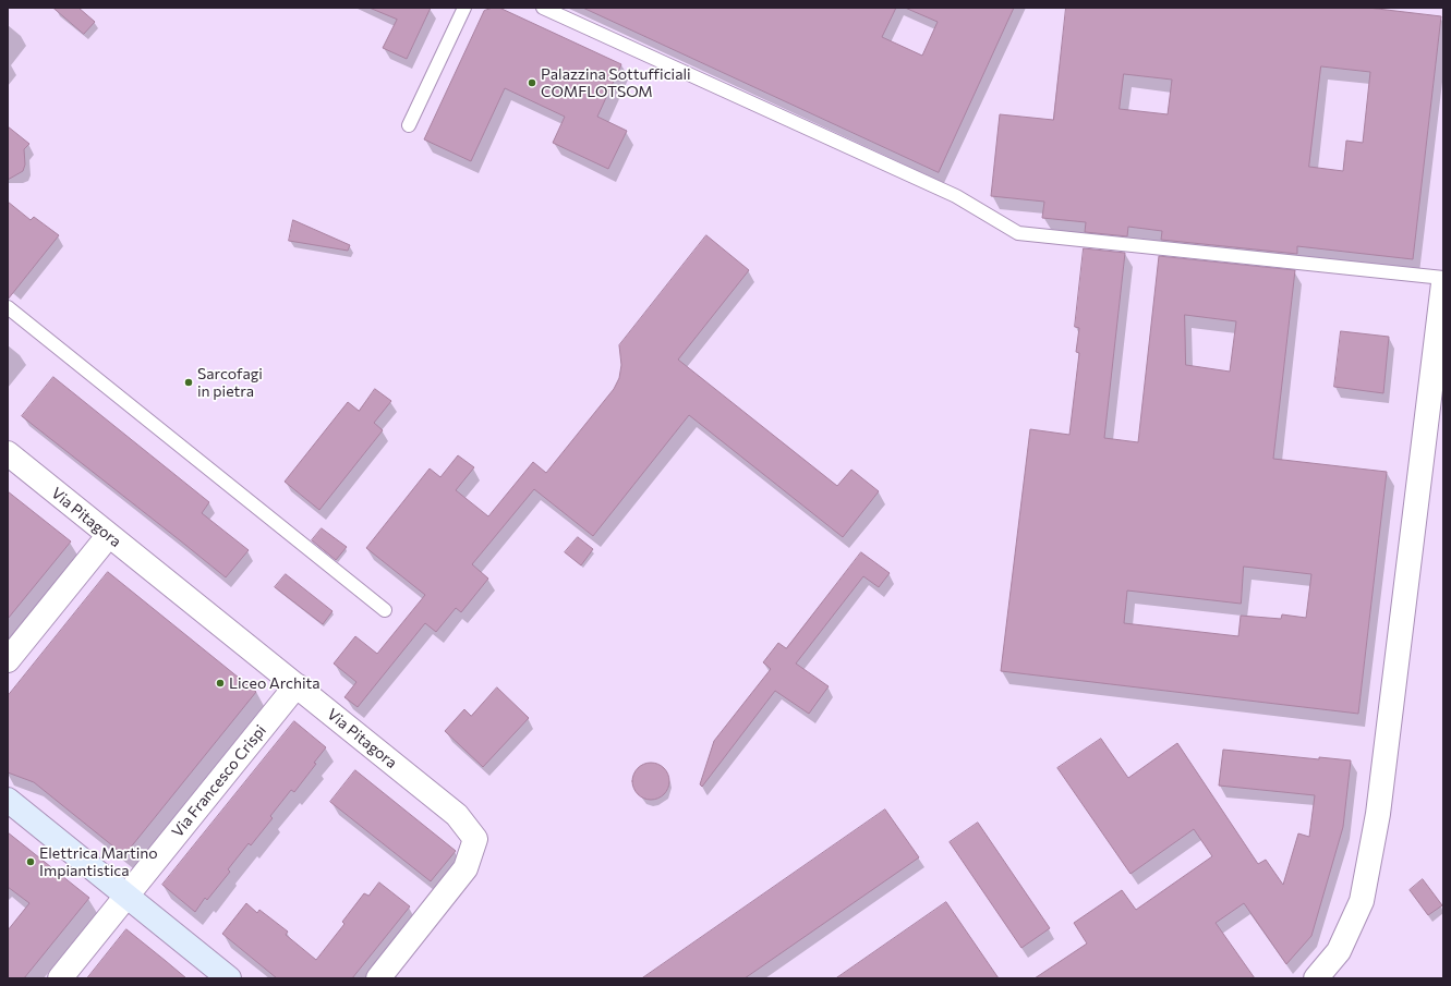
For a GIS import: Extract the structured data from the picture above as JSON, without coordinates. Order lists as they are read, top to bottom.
{
  "streets": {
    "street": ["Via Pitagora", "Via Francesco Crispi"]
  },
  "crossings": [
    ["Via Pitagora", "Via Francesco Crispi"]
  ],
  "places": [
    "Palazzina Sottufficiali COMFLOTSOM",
    "Sarcofagi in pietra",
    "Liceo Archita",
    "Elettrica Martino Impiantistica"
  ]
}
